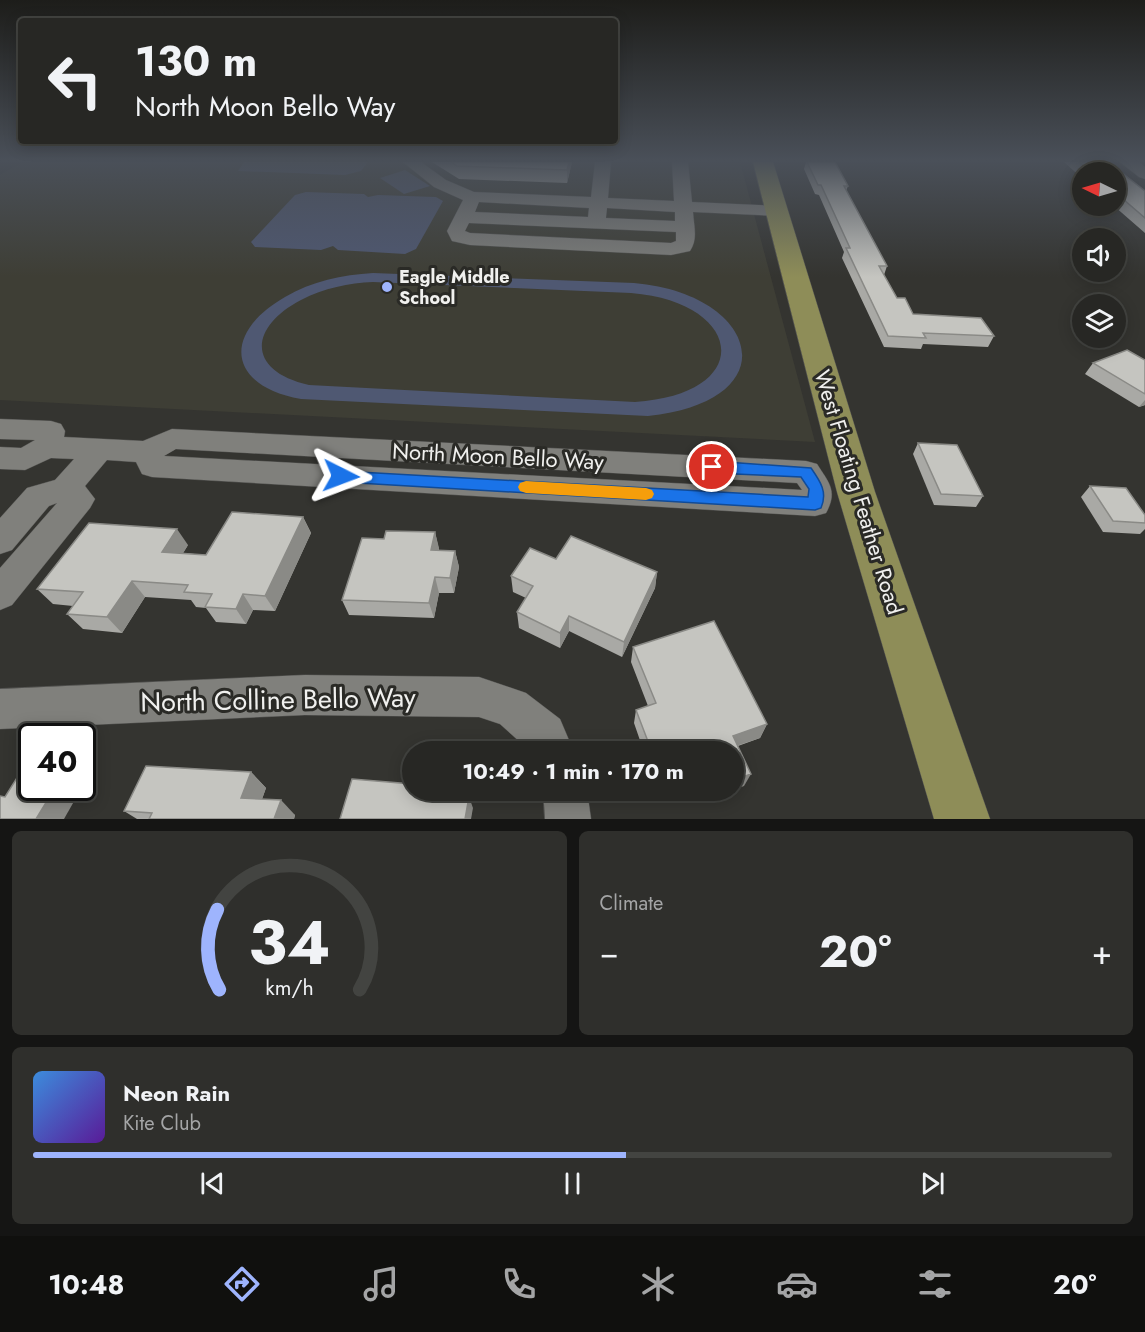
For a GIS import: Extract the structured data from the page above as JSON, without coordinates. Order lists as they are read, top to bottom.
{
  "streets": {
    "main road": ["West Floating Feather Road"],
    "street": ["North Moon Bello Way", "North Colline Bello Way"]
  },
  "crossings": [
    ["North Moon Bello Way", "West Floating Feather Road"]
  ],
  "places": ["Eagle Middle School"],
  "north": "left",
  "page": {
    "turn": ["130 m", "North Moon Bello Way"],
    "limit": "40",
    "trip": "10:49 · 1 min · 170 m",
    "tile": "Climate",
    "heat": ["−", "20°", "+"],
    "song": ["Neon Rain", "Kite Club"],
    "tabs": ["10:48", "20°"],
    "gauge": ["34", "km/h"]
  }
}
